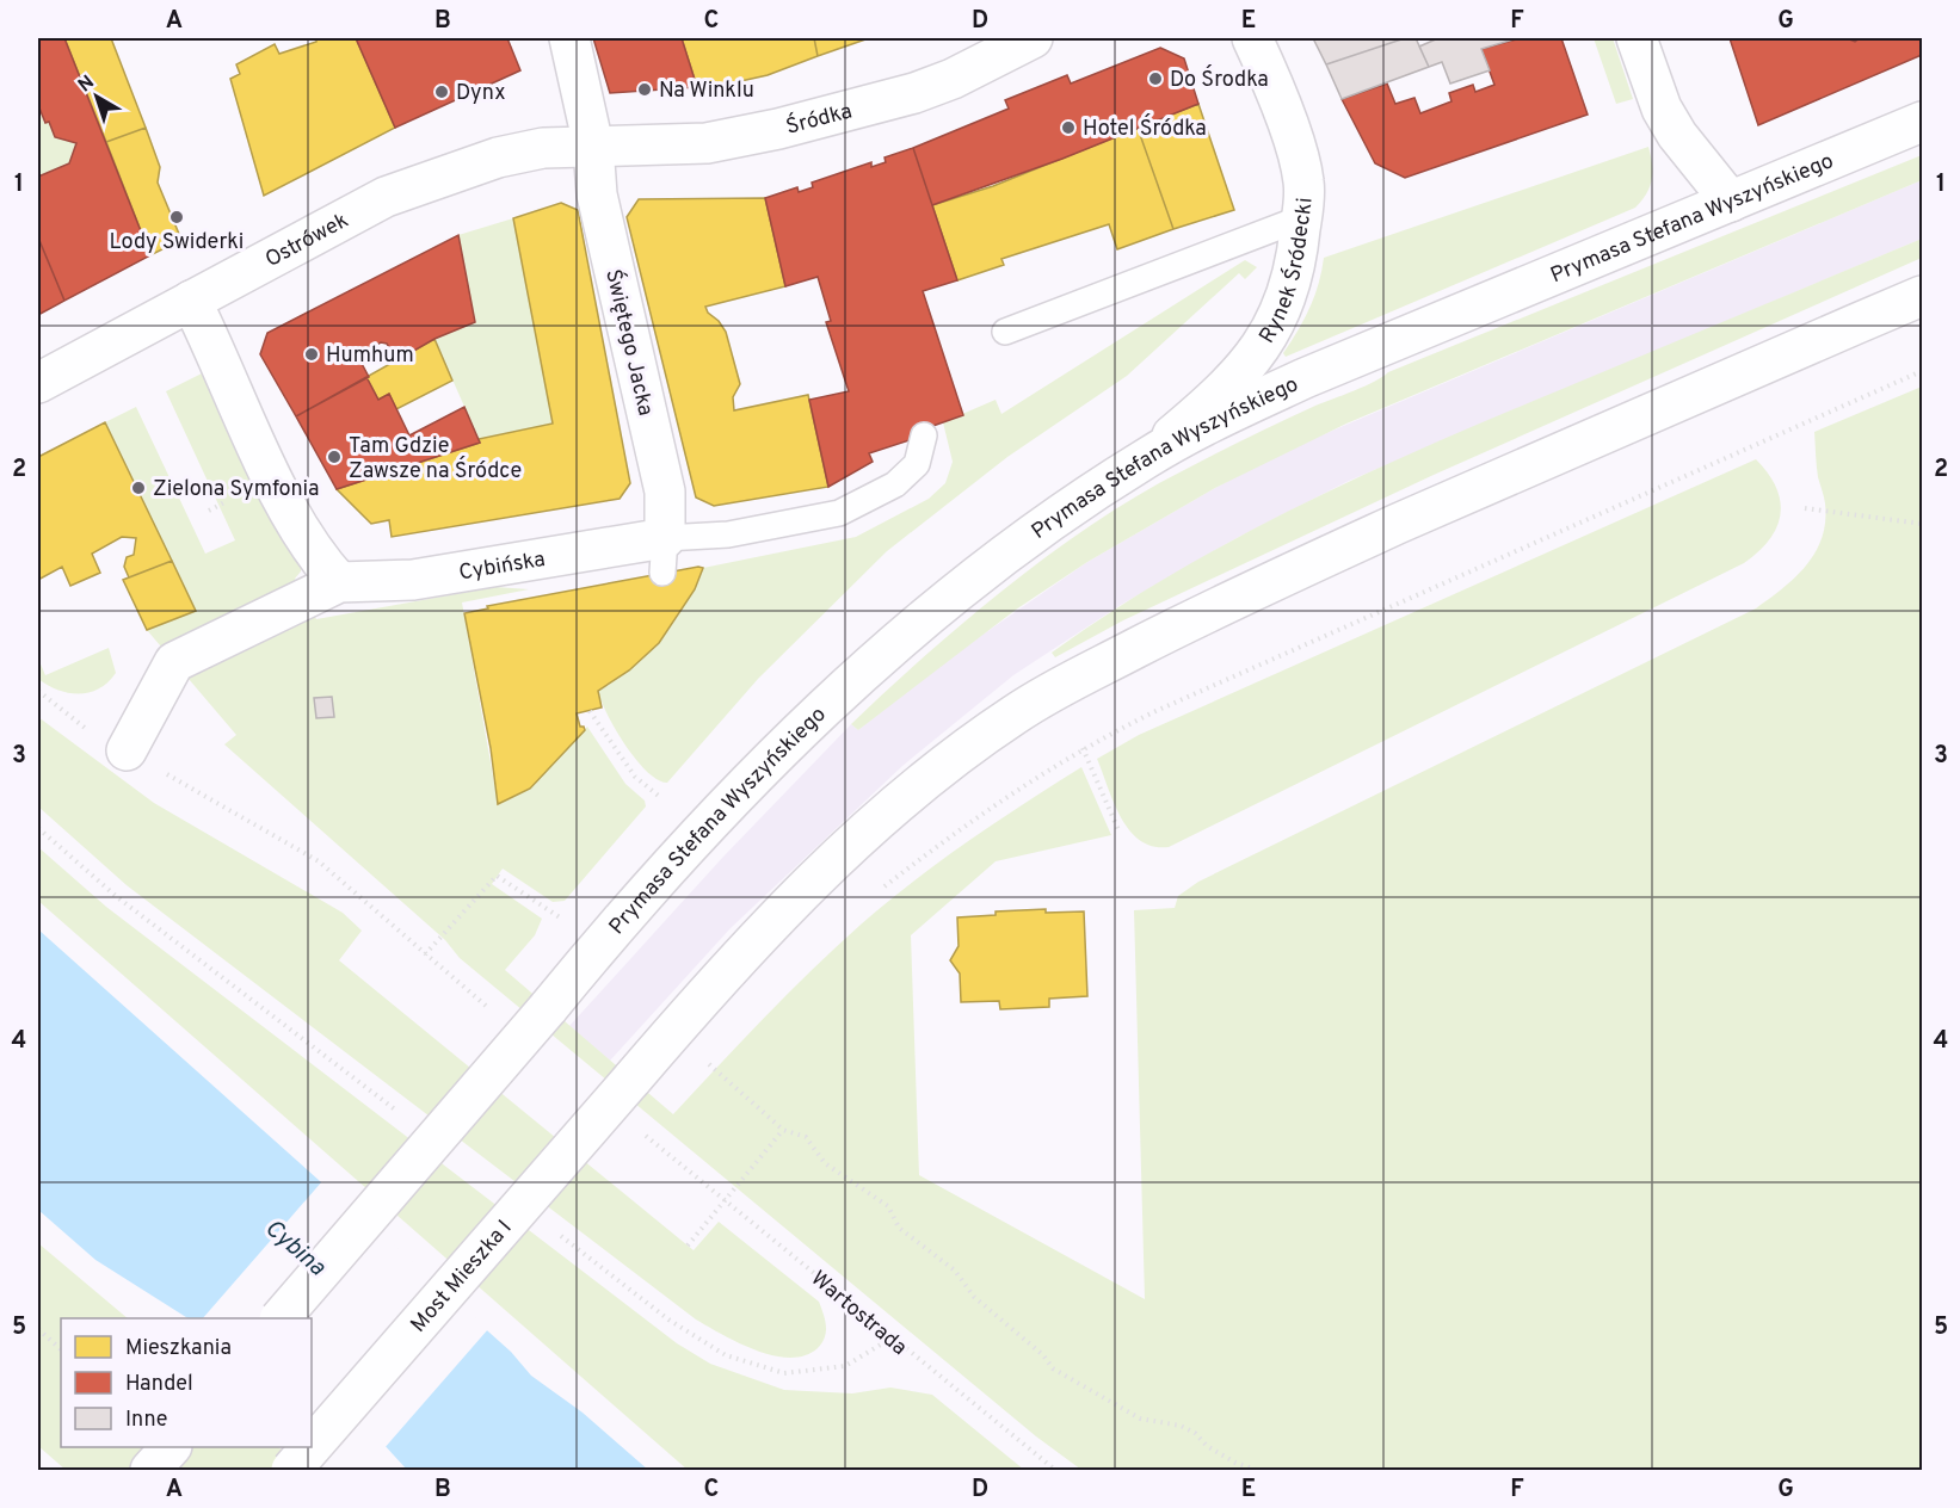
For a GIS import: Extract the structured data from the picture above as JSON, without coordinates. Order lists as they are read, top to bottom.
{
  "streets": {
    "street": [
      "Śródka",
      "Prymasa Stefana Wyszyńskiego",
      "Ostrówek",
      "Rynek Śródecki",
      "Świętego Jacka",
      "Cybińska",
      "Most Mieszka I"
    ],
    "path": ["Wartostrada"]
  },
  "crossings": [
    ["Śródka", "Ostrówek"],
    ["Śródka", "Świętego Jacka"],
    ["Prymasa Stefana Wyszyńskiego", "Rynek Śródecki"],
    ["Ostrówek", "Świętego Jacka"],
    ["Świętego Jacka", "Cybińska"]
  ],
  "water": ["Cybina"],
  "places": [
    "Do Środka",
    "Na Winklu",
    "Dynx",
    "Hotel Śródka",
    "Lody Swiderki",
    "Humhum",
    "Tam Gdzie Zawsze na Śródce",
    "Zielona Symfonia"
  ],
  "legend": ["Mieszkania", "Handel", "Inne"],
  "north": "top left",
  "grid": {
    "columns": [
      "A",
      "B",
      "C",
      "D",
      "E",
      "F",
      "G"
    ],
    "rows": [
      "1",
      "2",
      "3",
      "4",
      "5"
    ]
  }
}
